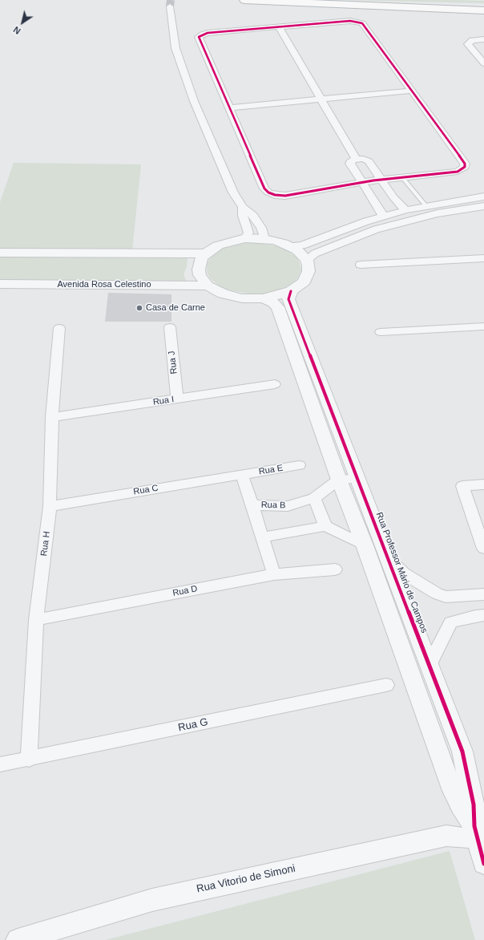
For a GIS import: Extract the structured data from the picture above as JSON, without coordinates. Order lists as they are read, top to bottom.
{
  "streets": {
    "street": [
      "Avenida Rosa Celestino",
      "Rua J",
      "Rua I",
      "Rua E",
      "Rua C",
      "Rua B",
      "Rua H",
      "Rua Professor Mário de Campos",
      "Rua D",
      "Rua G",
      "Rua Vitorio de Simoni"
    ]
  },
  "crossings": [
    ["Avenida Rosa Celestino", "Rua Professor Mário de Campos"],
    ["Rua J", "Rua I"],
    ["Rua I", "Rua H"],
    ["Rua E", "Rua C"],
    ["Rua C", "Rua H"],
    ["Rua H", "Rua D"],
    ["Rua H", "Rua G"],
    ["Rua Professor Mário de Campos", "Rua Vitorio de Simoni"]
  ],
  "places": ["Casa de Carne"],
  "north": "bottom left"
}
